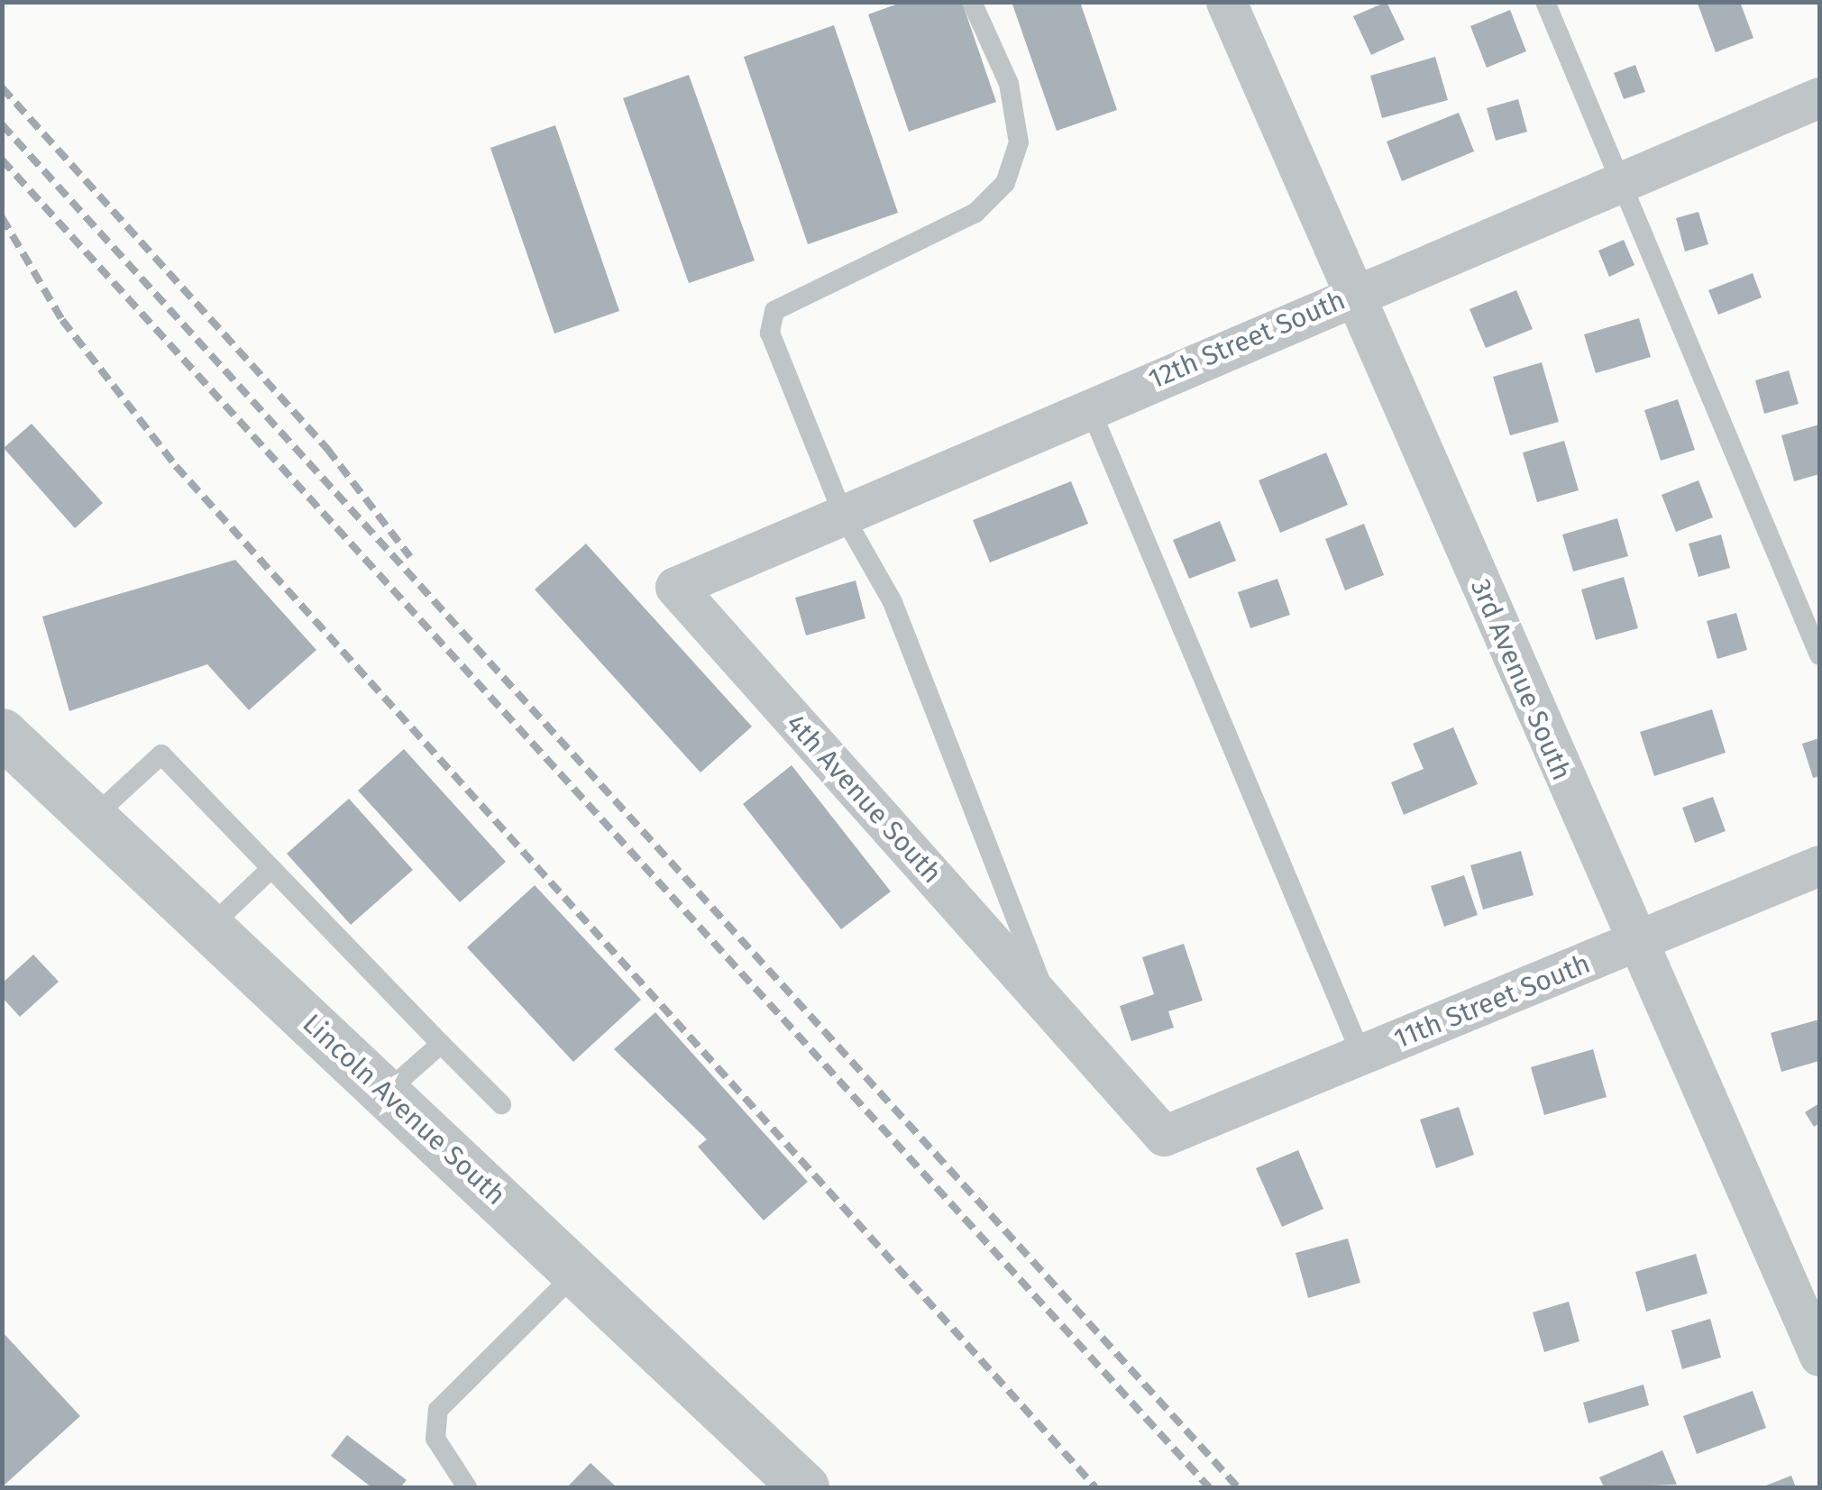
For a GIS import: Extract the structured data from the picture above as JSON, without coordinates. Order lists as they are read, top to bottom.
{
  "streets": {
    "street": [
      "12th Street South",
      "3rd Avenue South",
      "4th Avenue South",
      "11th Street South",
      "Lincoln Avenue South"
    ]
  },
  "crossings": [
    ["12th Street South", "3rd Avenue South"],
    ["12th Street South", "4th Avenue South"],
    ["3rd Avenue South", "11th Street South"],
    ["4th Avenue South", "11th Street South"]
  ]
}
